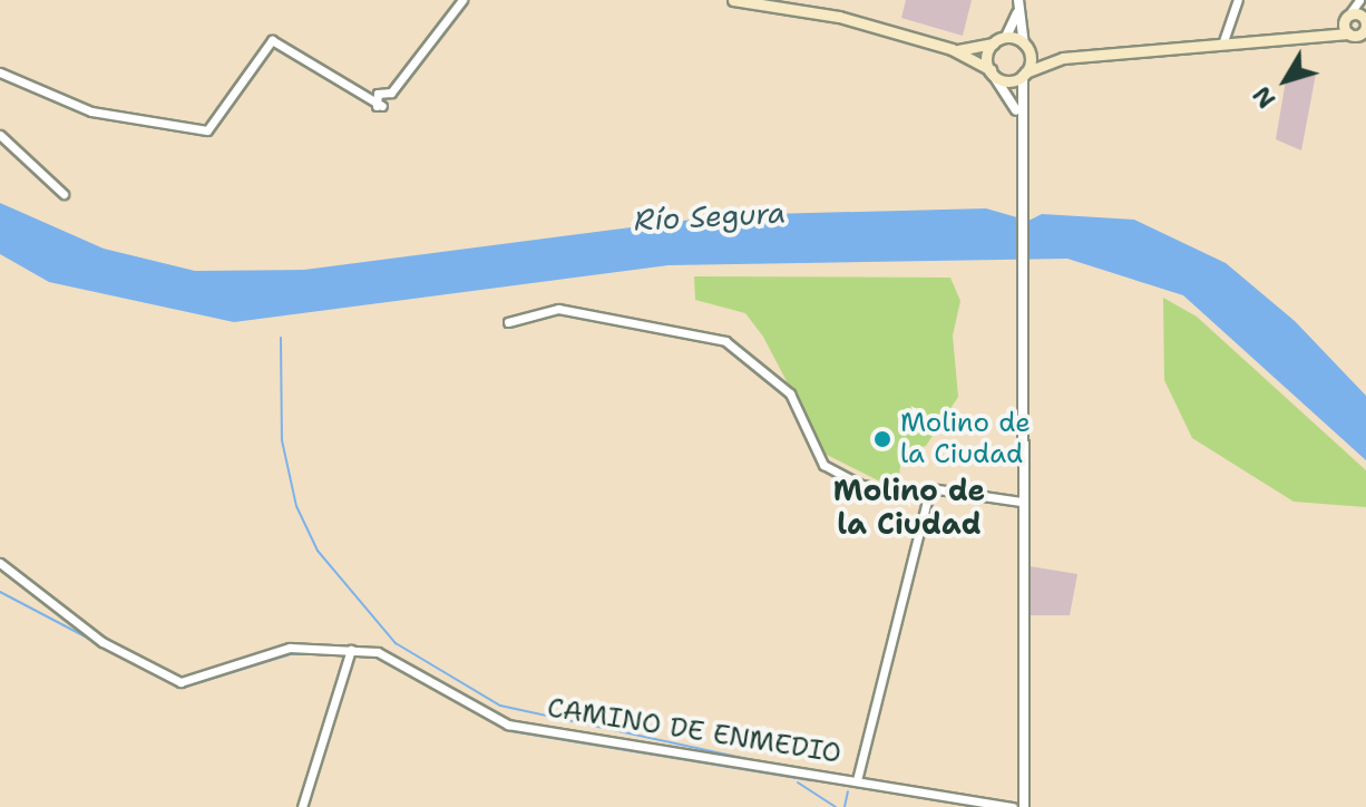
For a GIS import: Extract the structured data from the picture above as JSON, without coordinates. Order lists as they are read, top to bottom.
{
  "streets": {
    "street": ["CAMINO DE ENMEDIO"]
  },
  "districts": ["Molino de la Ciudad"],
  "water": ["Río Segura"],
  "places": ["Molino de la Ciudad"],
  "north": "bottom left"
}
